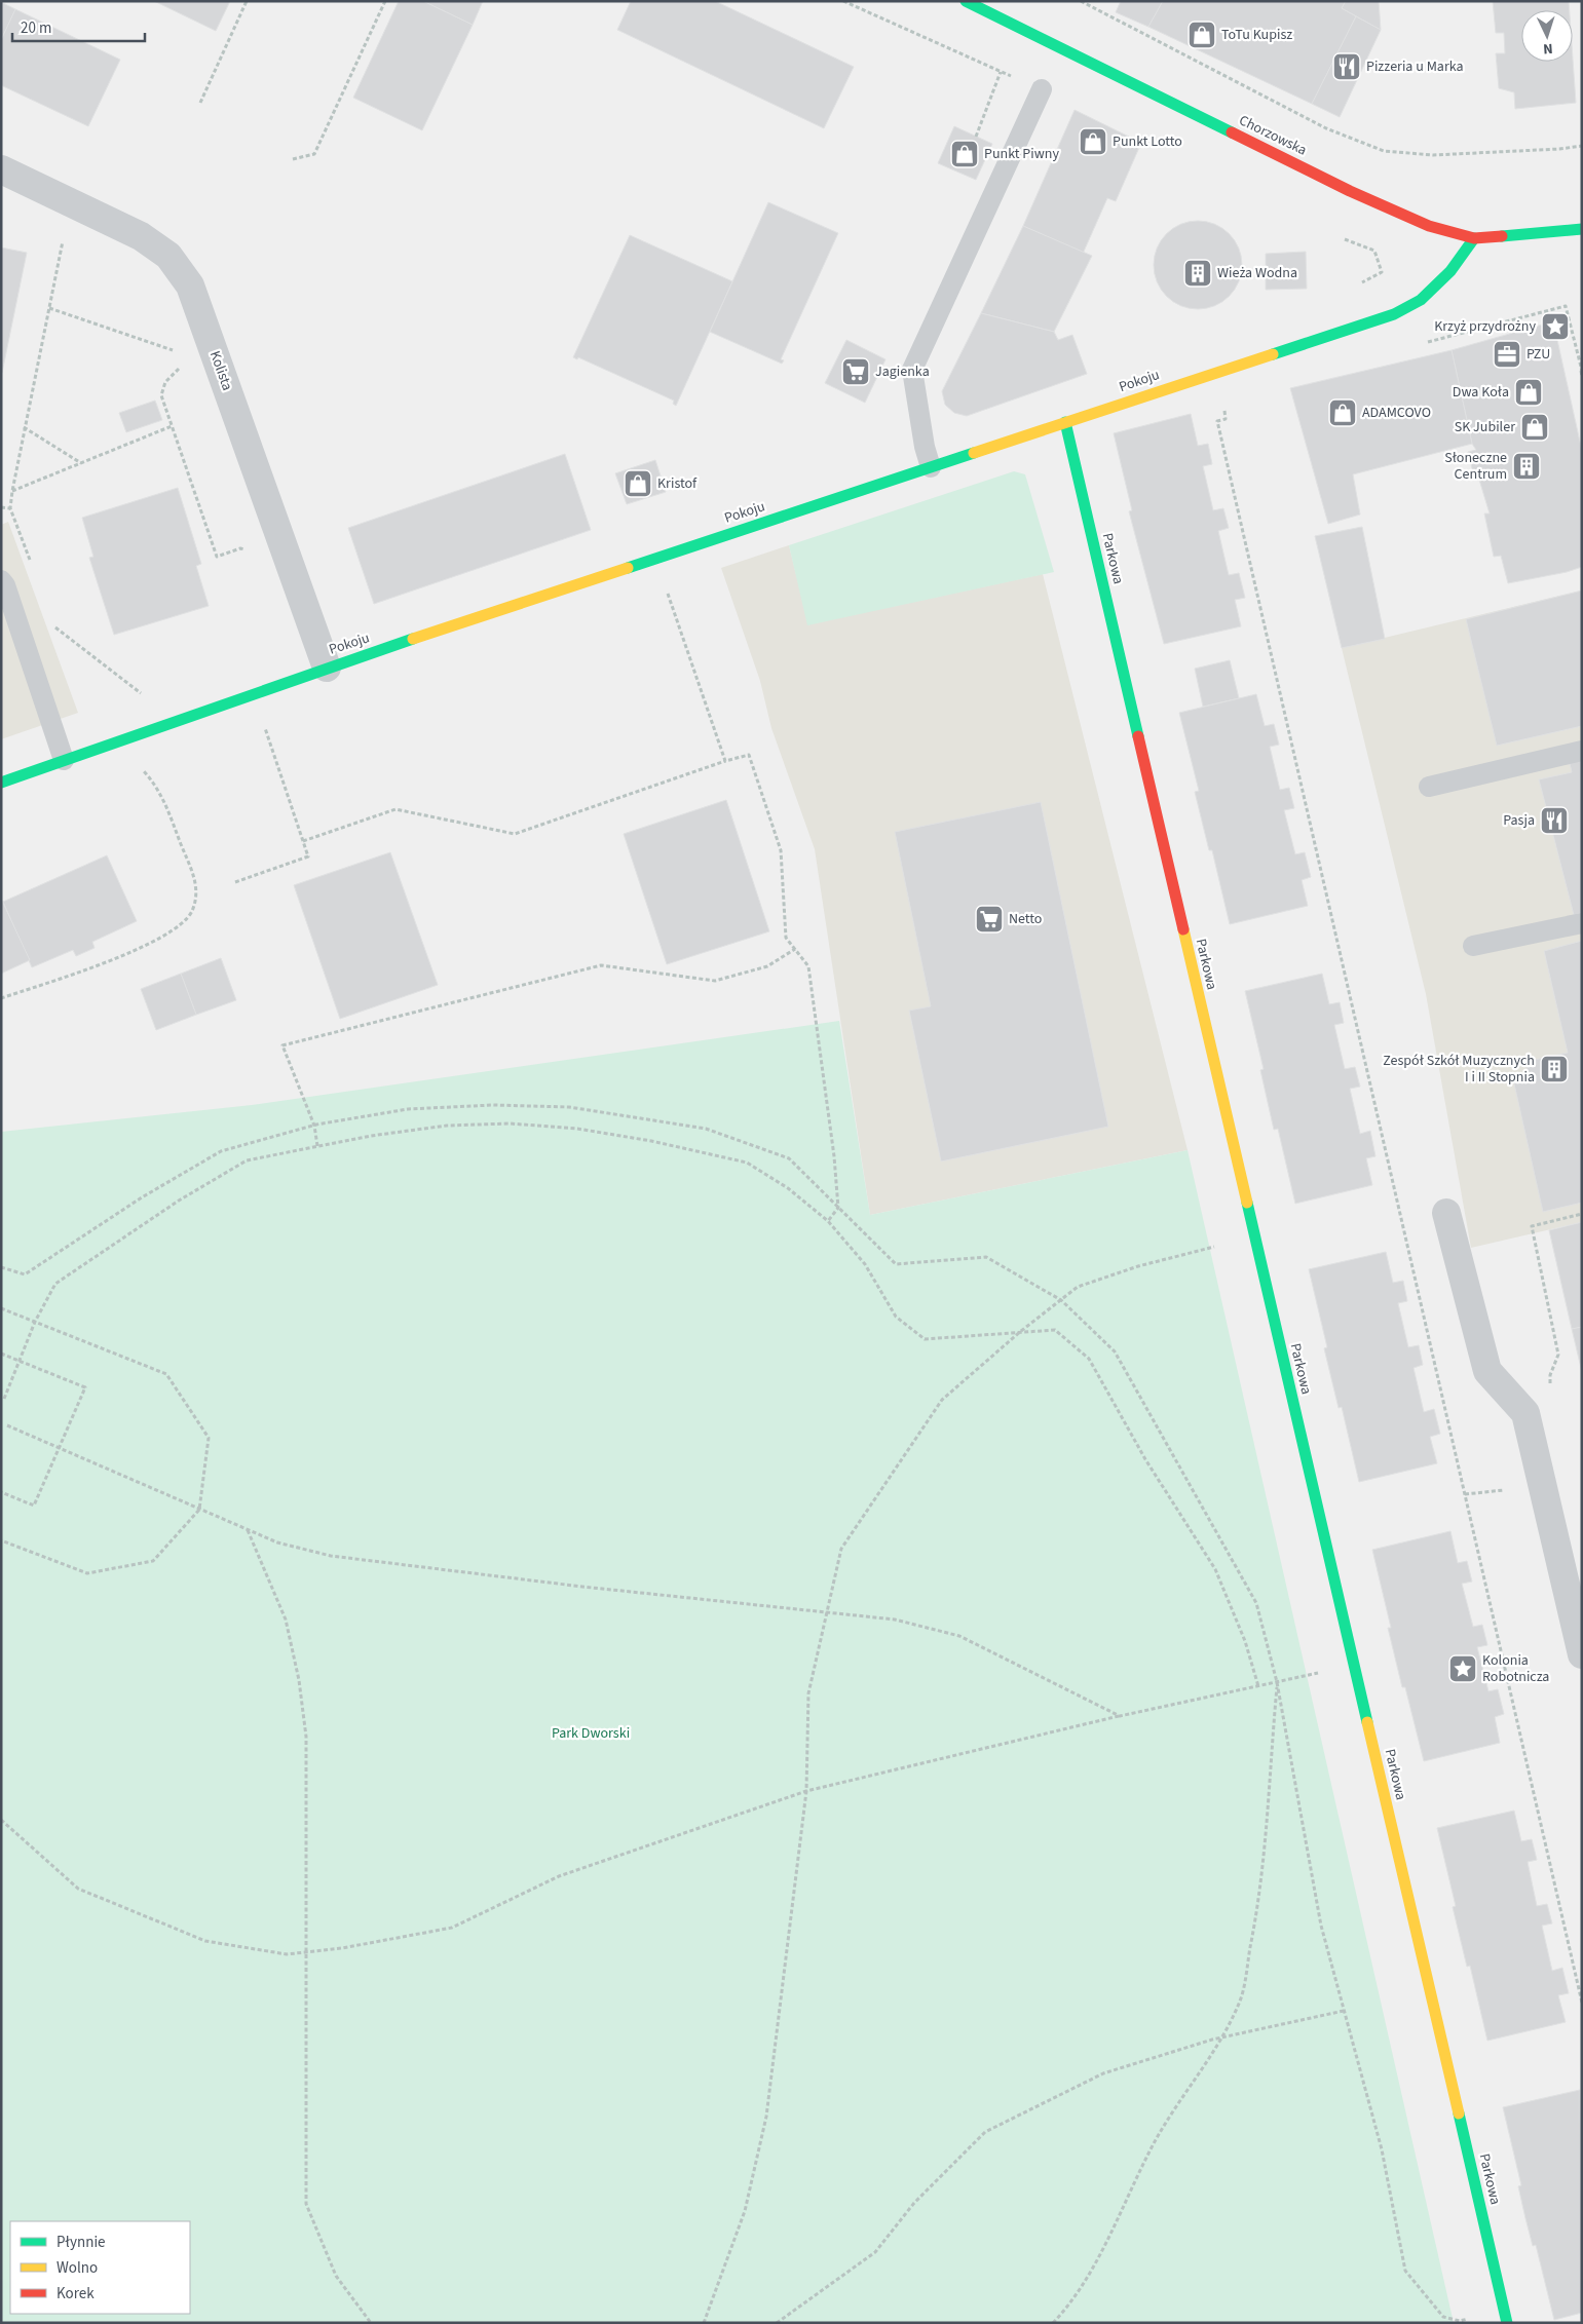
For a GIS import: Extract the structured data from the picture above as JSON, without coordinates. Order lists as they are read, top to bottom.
{
  "streets": {
    "street": [
      "Chorzowska",
      "Kolista",
      "Pokoju",
      "Parkowa"
    ]
  },
  "crossings": [
    ["Chorzowska", "Pokoju"],
    ["Kolista", "Pokoju"],
    ["Pokoju", "Parkowa"]
  ],
  "parks": ["Park Dworski"],
  "places": {
    "shop": [
      "ToTu Kupisz",
      "Punkt Lotto",
      "Punkt Piwny",
      "Dwa Koła",
      "ADAMCOVO",
      "SK Jubiler",
      "Kristof"
    ],
    "restaurant": ["Pizzeria u Marka", "Pasja"],
    "building": ["Wieża Wodna", "Słoneczne Centrum", "Zespół Szkół Muzycznych I i II Stopnia"],
    "place": ["Krzyż przydrożny", "Kolonia Robotnicza"],
    "office": ["PZU"],
    "supermarket": ["Jagienka", "Netto"]
  },
  "legend": ["Płynnie", "Wolno", "Korek"],
  "scale_bar": "20 m",
  "north": "bottom"
}
